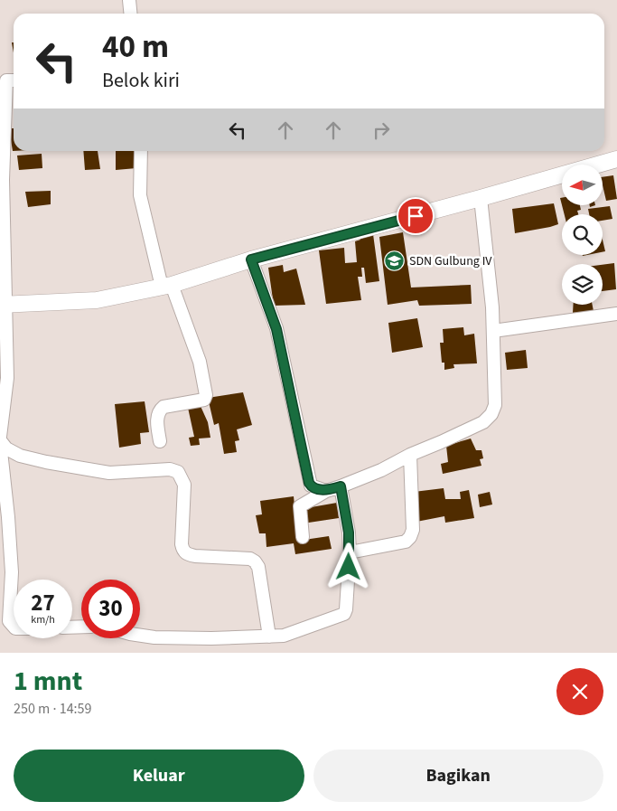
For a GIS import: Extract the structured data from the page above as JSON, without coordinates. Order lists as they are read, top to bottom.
{
  "places": {
    "school or university": ["SDN Gulbung IV"]
  },
  "north": "left",
  "page": {
    "turn": ["40 m", "Belok kiri"],
    "speed": "27 km/h",
    "limit": "30",
    "heading": ["1 mnt", "250 m · 14:59"],
    "buttons": ["Keluar", "Bagikan"]
  }
}
